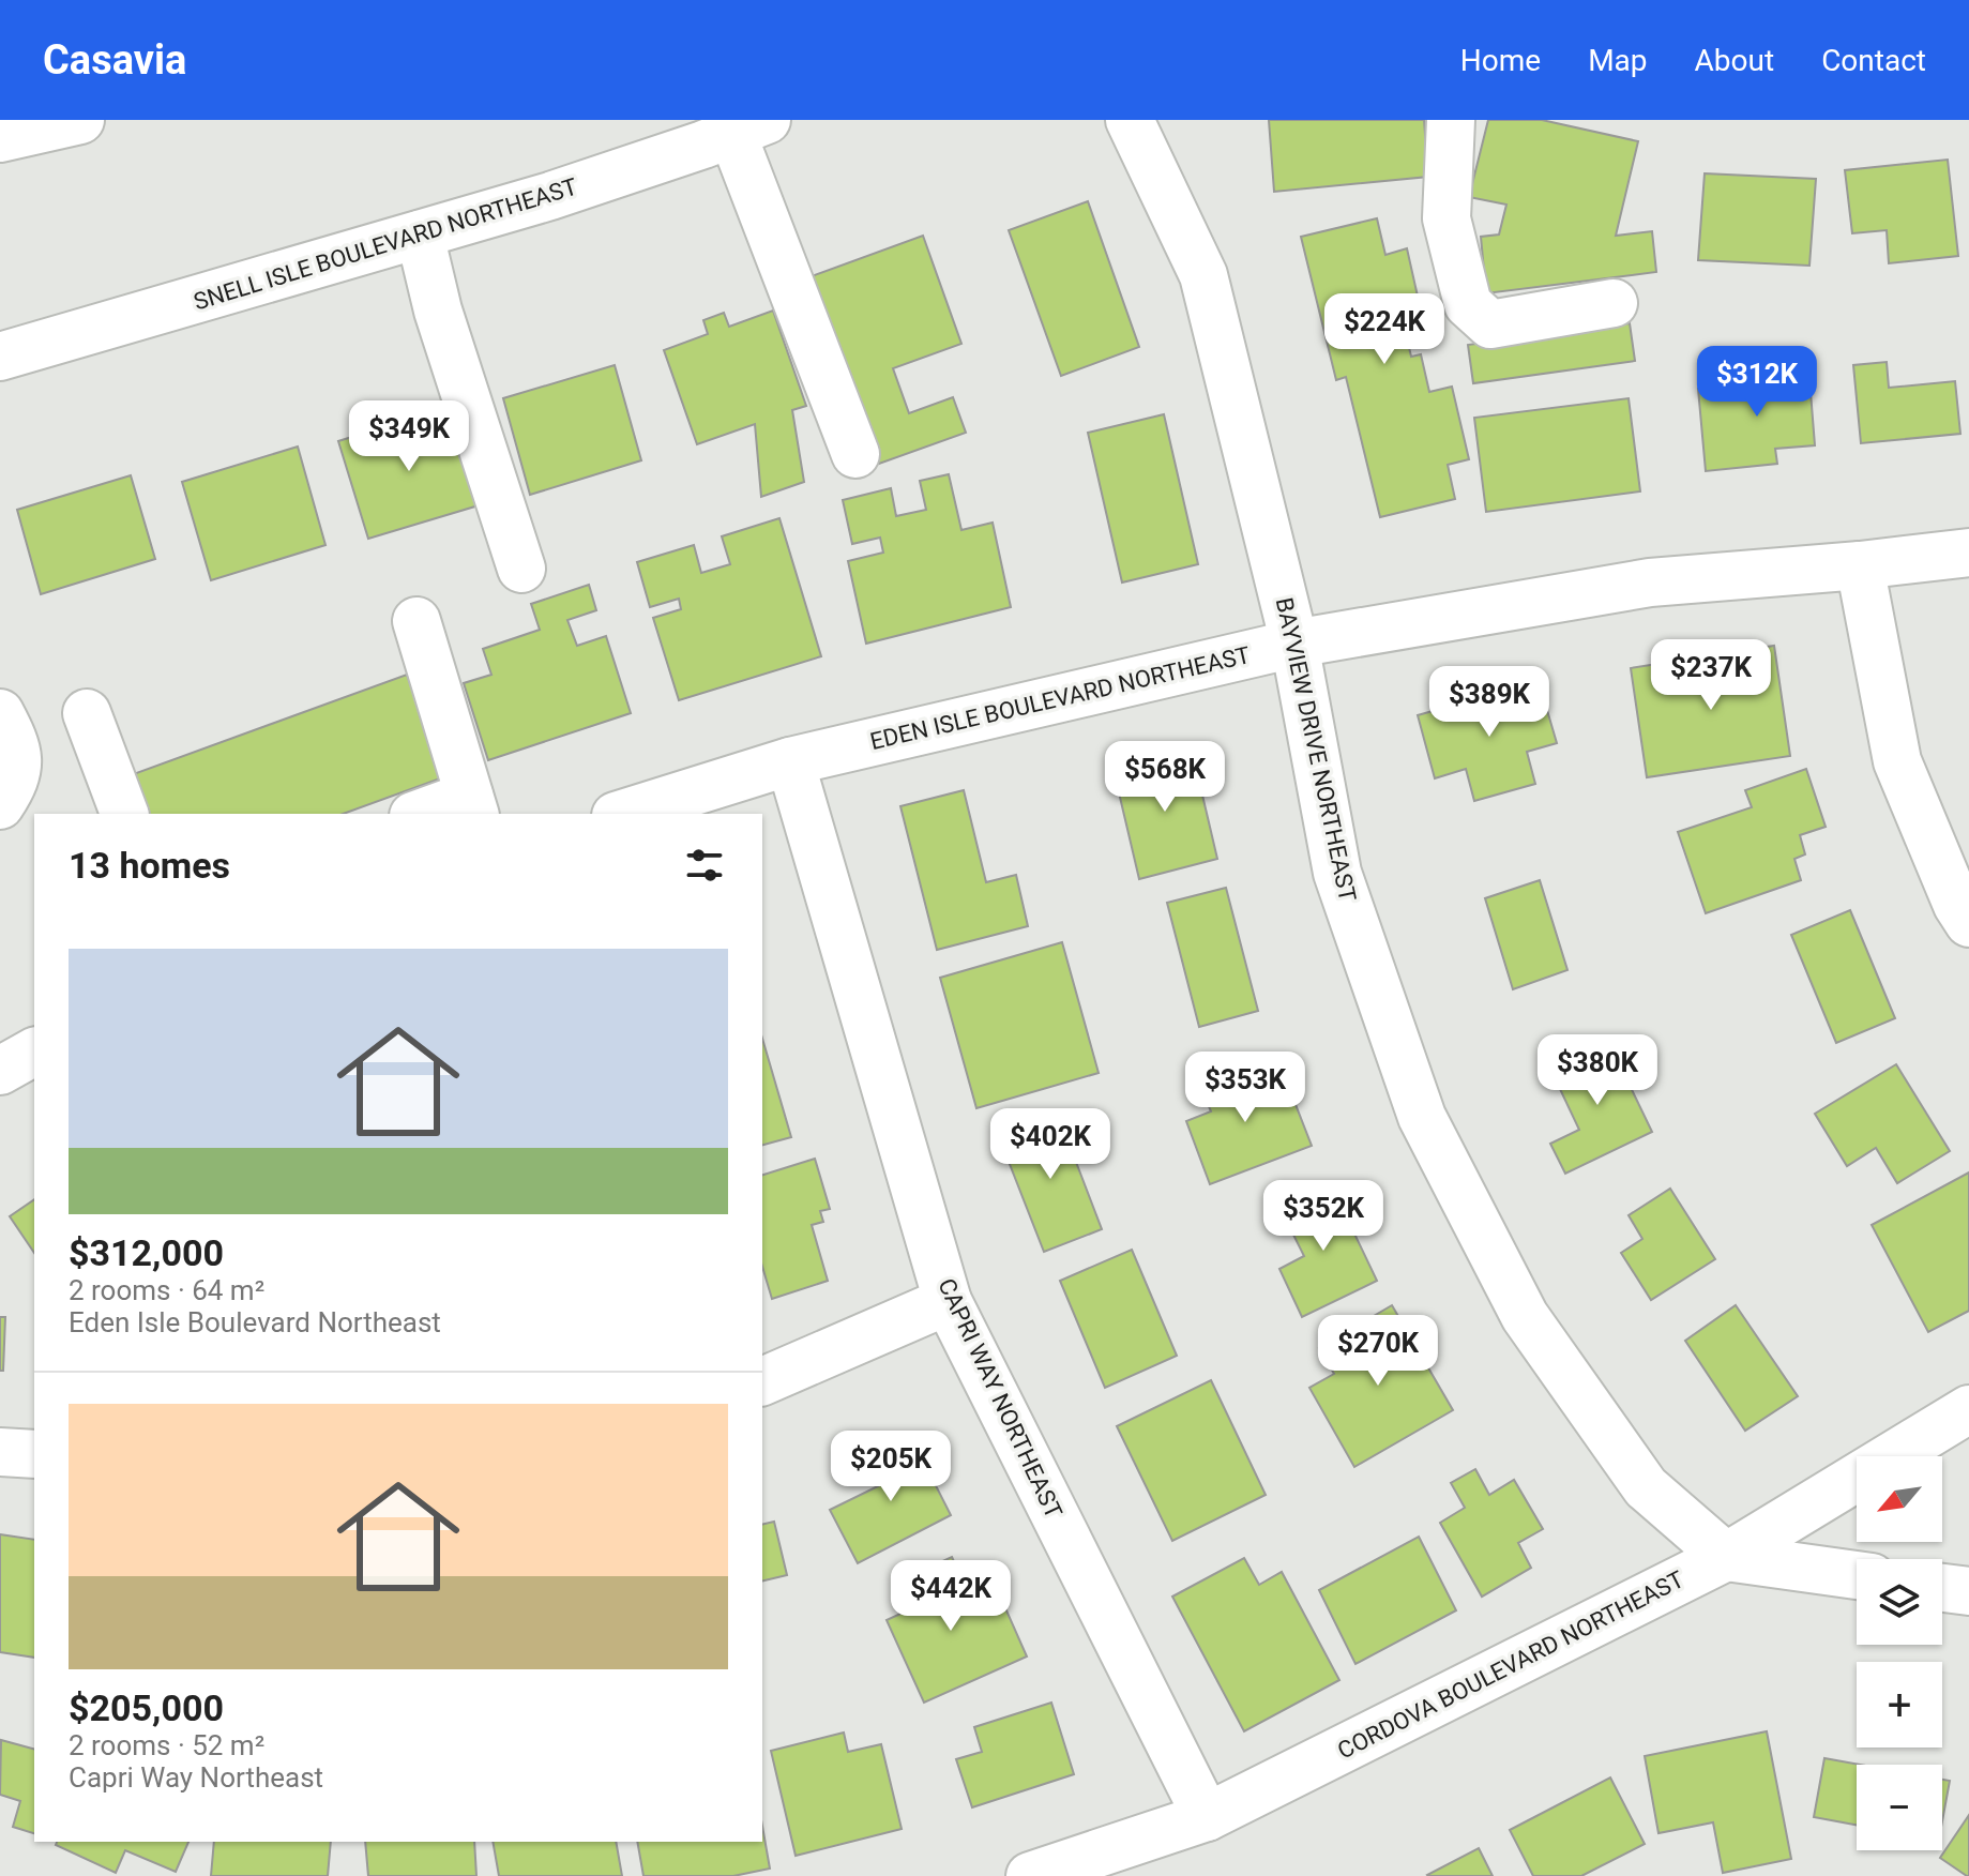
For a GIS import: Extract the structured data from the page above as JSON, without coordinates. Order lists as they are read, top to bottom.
{
  "streets": {
    "street": [
      "SNELL ISLE BOULEVARD NORTHEAST",
      "EDEN ISLE BOULEVARD NORTHEAST",
      "BAYVIEW DRIVE NORTHEAST",
      "CAPRI WAY NORTHEAST",
      "CORDOVA BOULEVARD NORTHEAST"
    ]
  },
  "crossings": [
    ["EDEN ISLE BOULEVARD NORTHEAST", "BAYVIEW DRIVE NORTHEAST"],
    ["EDEN ISLE BOULEVARD NORTHEAST", "CAPRI WAY NORTHEAST"],
    ["BAYVIEW DRIVE NORTHEAST", "CORDOVA BOULEVARD NORTHEAST"],
    ["CAPRI WAY NORTHEAST", "CORDOVA BOULEVARD NORTHEAST"]
  ],
  "north": "bottom left",
  "page": {
    "header": "Casavia",
    "nav": [
      "Home",
      "Map",
      "About",
      "Contact"
    ],
    "price": [
      "$224K",
      "$312K",
      "$349K",
      "$237K",
      "$389K",
      "$568K",
      "$380K",
      "$353K",
      "$402K",
      "$352K",
      "$270K",
      "$205K",
      "$442K"
    ],
    "heading": "13 homes",
    "list": [
      {
        "name": "$312,000",
        "note": "2 rooms · 64 m² · Eden Isle Boulevard Northeast"
      },
      {
        "name": "$205,000",
        "note": "2 rooms · 52 m² · Capri Way Northeast"
      }
    ],
    "map_buttons": ["+", "−"]
  }
}
